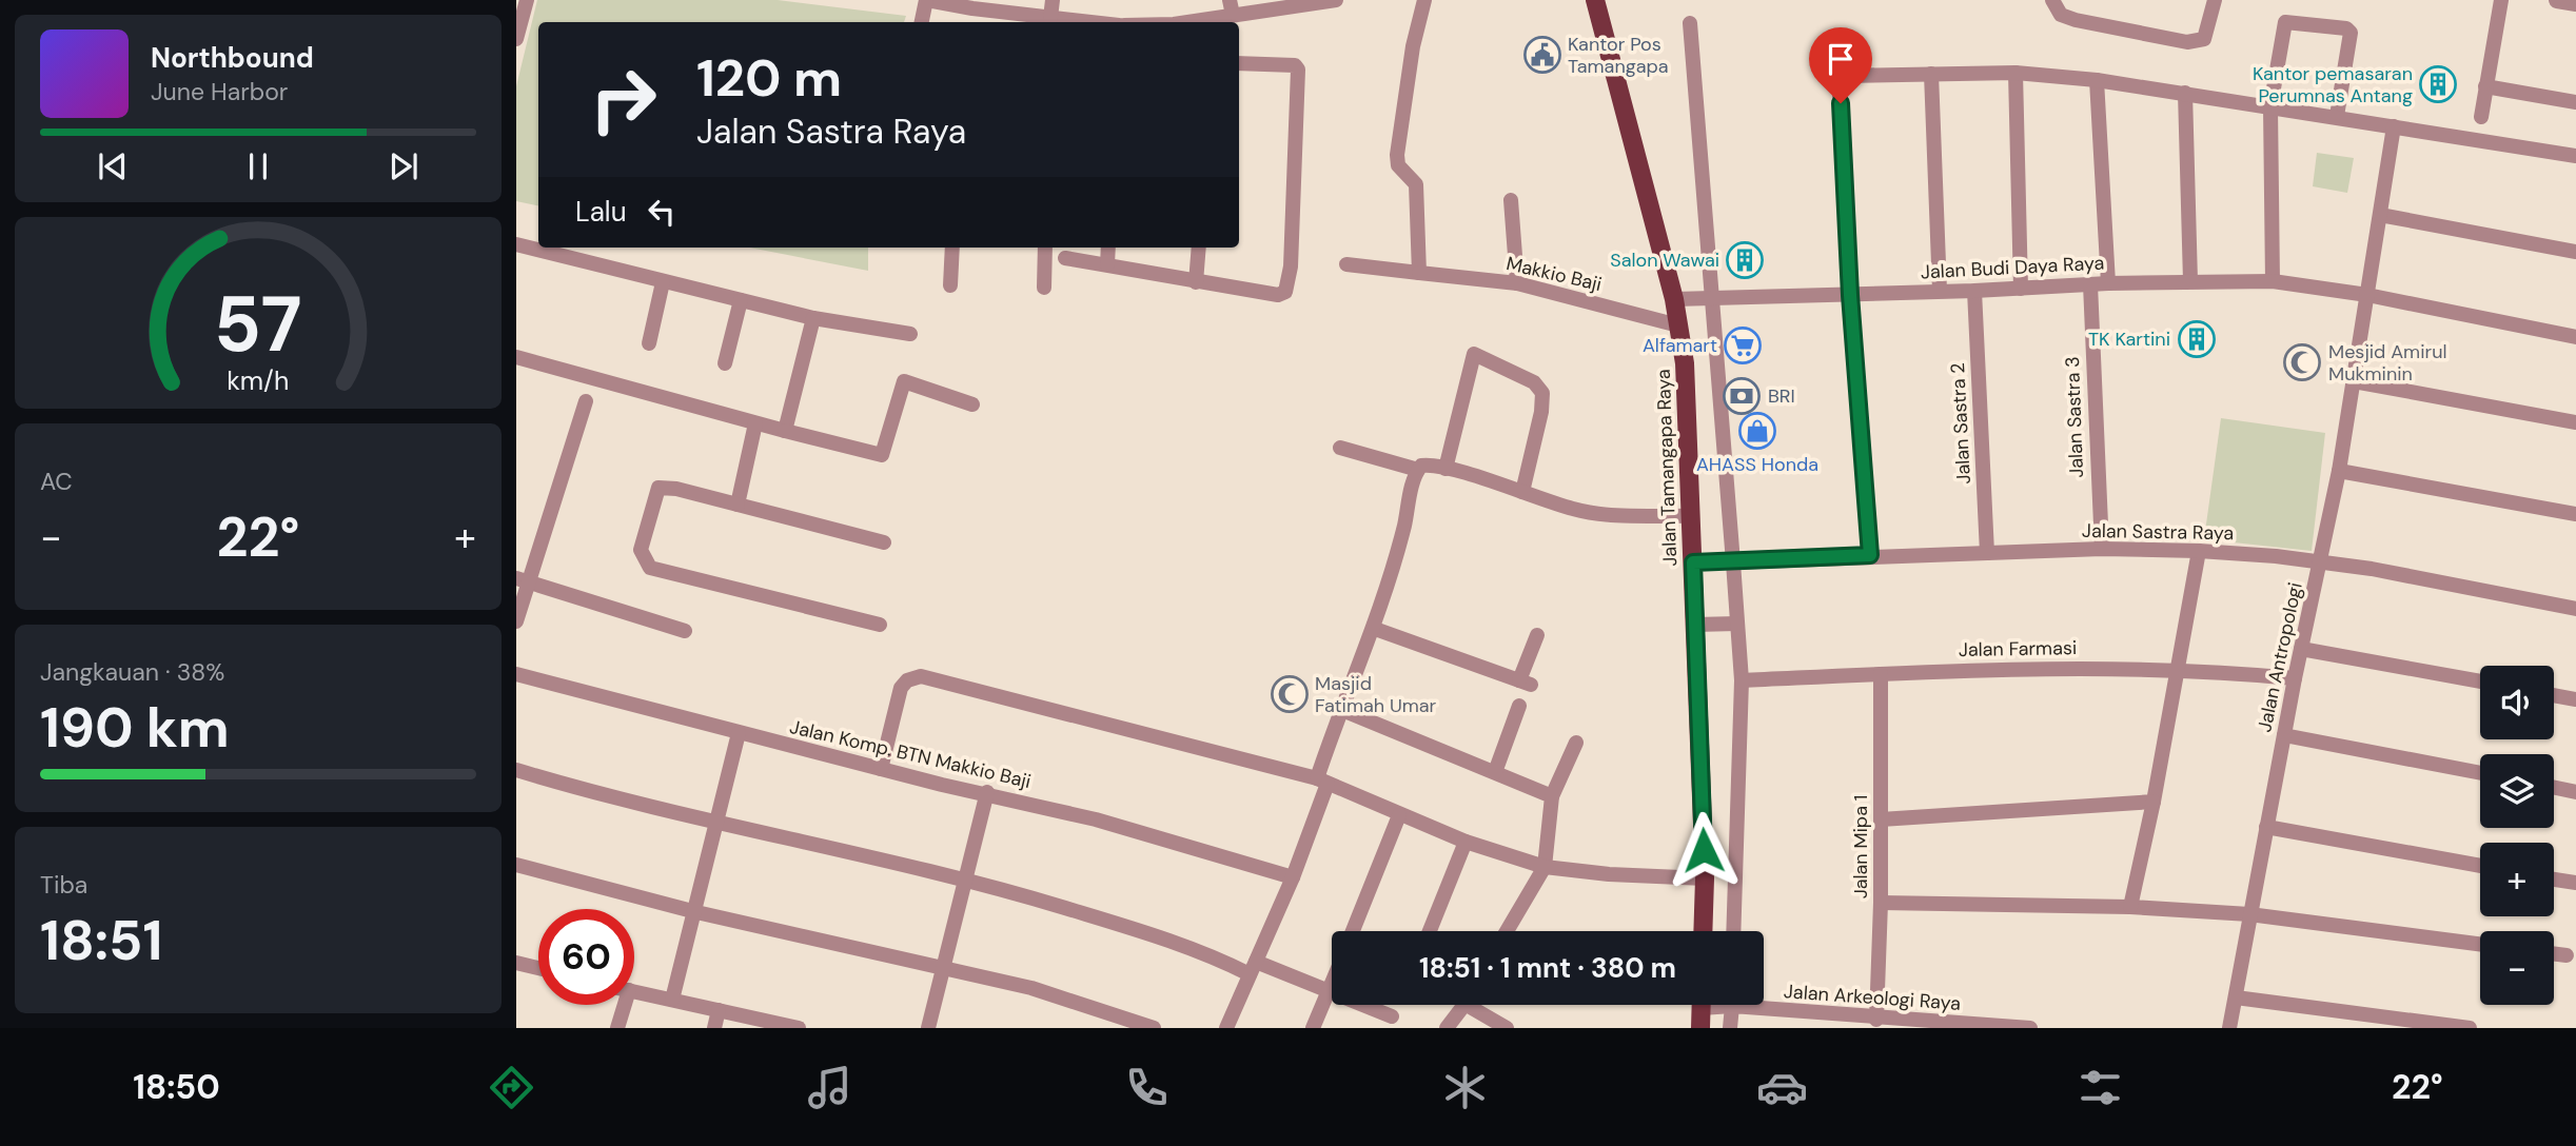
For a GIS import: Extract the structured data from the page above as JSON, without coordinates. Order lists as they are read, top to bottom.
{
  "streets": {
    "main road": ["Jalan Tamangapa Raya"],
    "street": [
      "Jalan Budi Daya Raya",
      "Makkio Baji",
      "Jalan Sastra 3",
      "Jalan Sastra 2",
      "Jalan Sastra Raya",
      "Jalan Farmasi",
      "Jalan Antropologi",
      "Jalan Komp. BTN Makkio Baji",
      "Jalan Mipa 1",
      "Jalan Arkeologi Raya"
    ]
  },
  "crossings": [
    ["Jalan Budi Daya Raya", "Jalan Sastra 3"],
    ["Jalan Budi Daya Raya", "Jalan Sastra 2"],
    ["Jalan Budi Daya Raya", "Jalan Tamangapa Raya"],
    ["Jalan Budi Daya Raya", "Jalan Antropologi"],
    ["Makkio Baji", "Jalan Tamangapa Raya"],
    ["Jalan Sastra 3", "Jalan Sastra Raya"],
    ["Jalan Sastra 2", "Jalan Sastra Raya"],
    ["Jalan Tamangapa Raya", "Jalan Sastra Raya"],
    ["Jalan Sastra Raya", "Jalan Antropologi"],
    ["Jalan Farmasi", "Jalan Antropologi"],
    ["Jalan Farmasi", "Jalan Mipa 1"],
    ["Jalan Mipa 1", "Jalan Arkeologi Raya"]
  ],
  "places": {
    "public building": ["Kantor Pos Tamangapa"],
    "building": ["Kantor pemasaran Perumnas Antang", "Salon Wawai", "TK Kartini"],
    "supermarket": ["Alfamart"],
    "mosque": ["Mesjid Amirul Mukminin", "Masjid Fatimah Umar"],
    "bank": ["BRI"],
    "shop": ["AHASS Honda"]
  },
  "page": {
    "turn": ["120 m", "Jalan Sastra Raya"],
    "song": ["Northbound", "June Harbor"],
    "then": "Lalu",
    "tile": [
      "AC",
      ["Jangkauan · 38%", "190 km"],
      ["Tiba", "18:51"]
    ],
    "heat": ["−", "22°", "+"],
    "map_buttons": ["+", "−"],
    "limit": "60",
    "trip": "18:51 · 1 mnt · 380 m",
    "tabs": ["18:50", "22°"],
    "gauge": ["57", "km/h"]
  }
}
